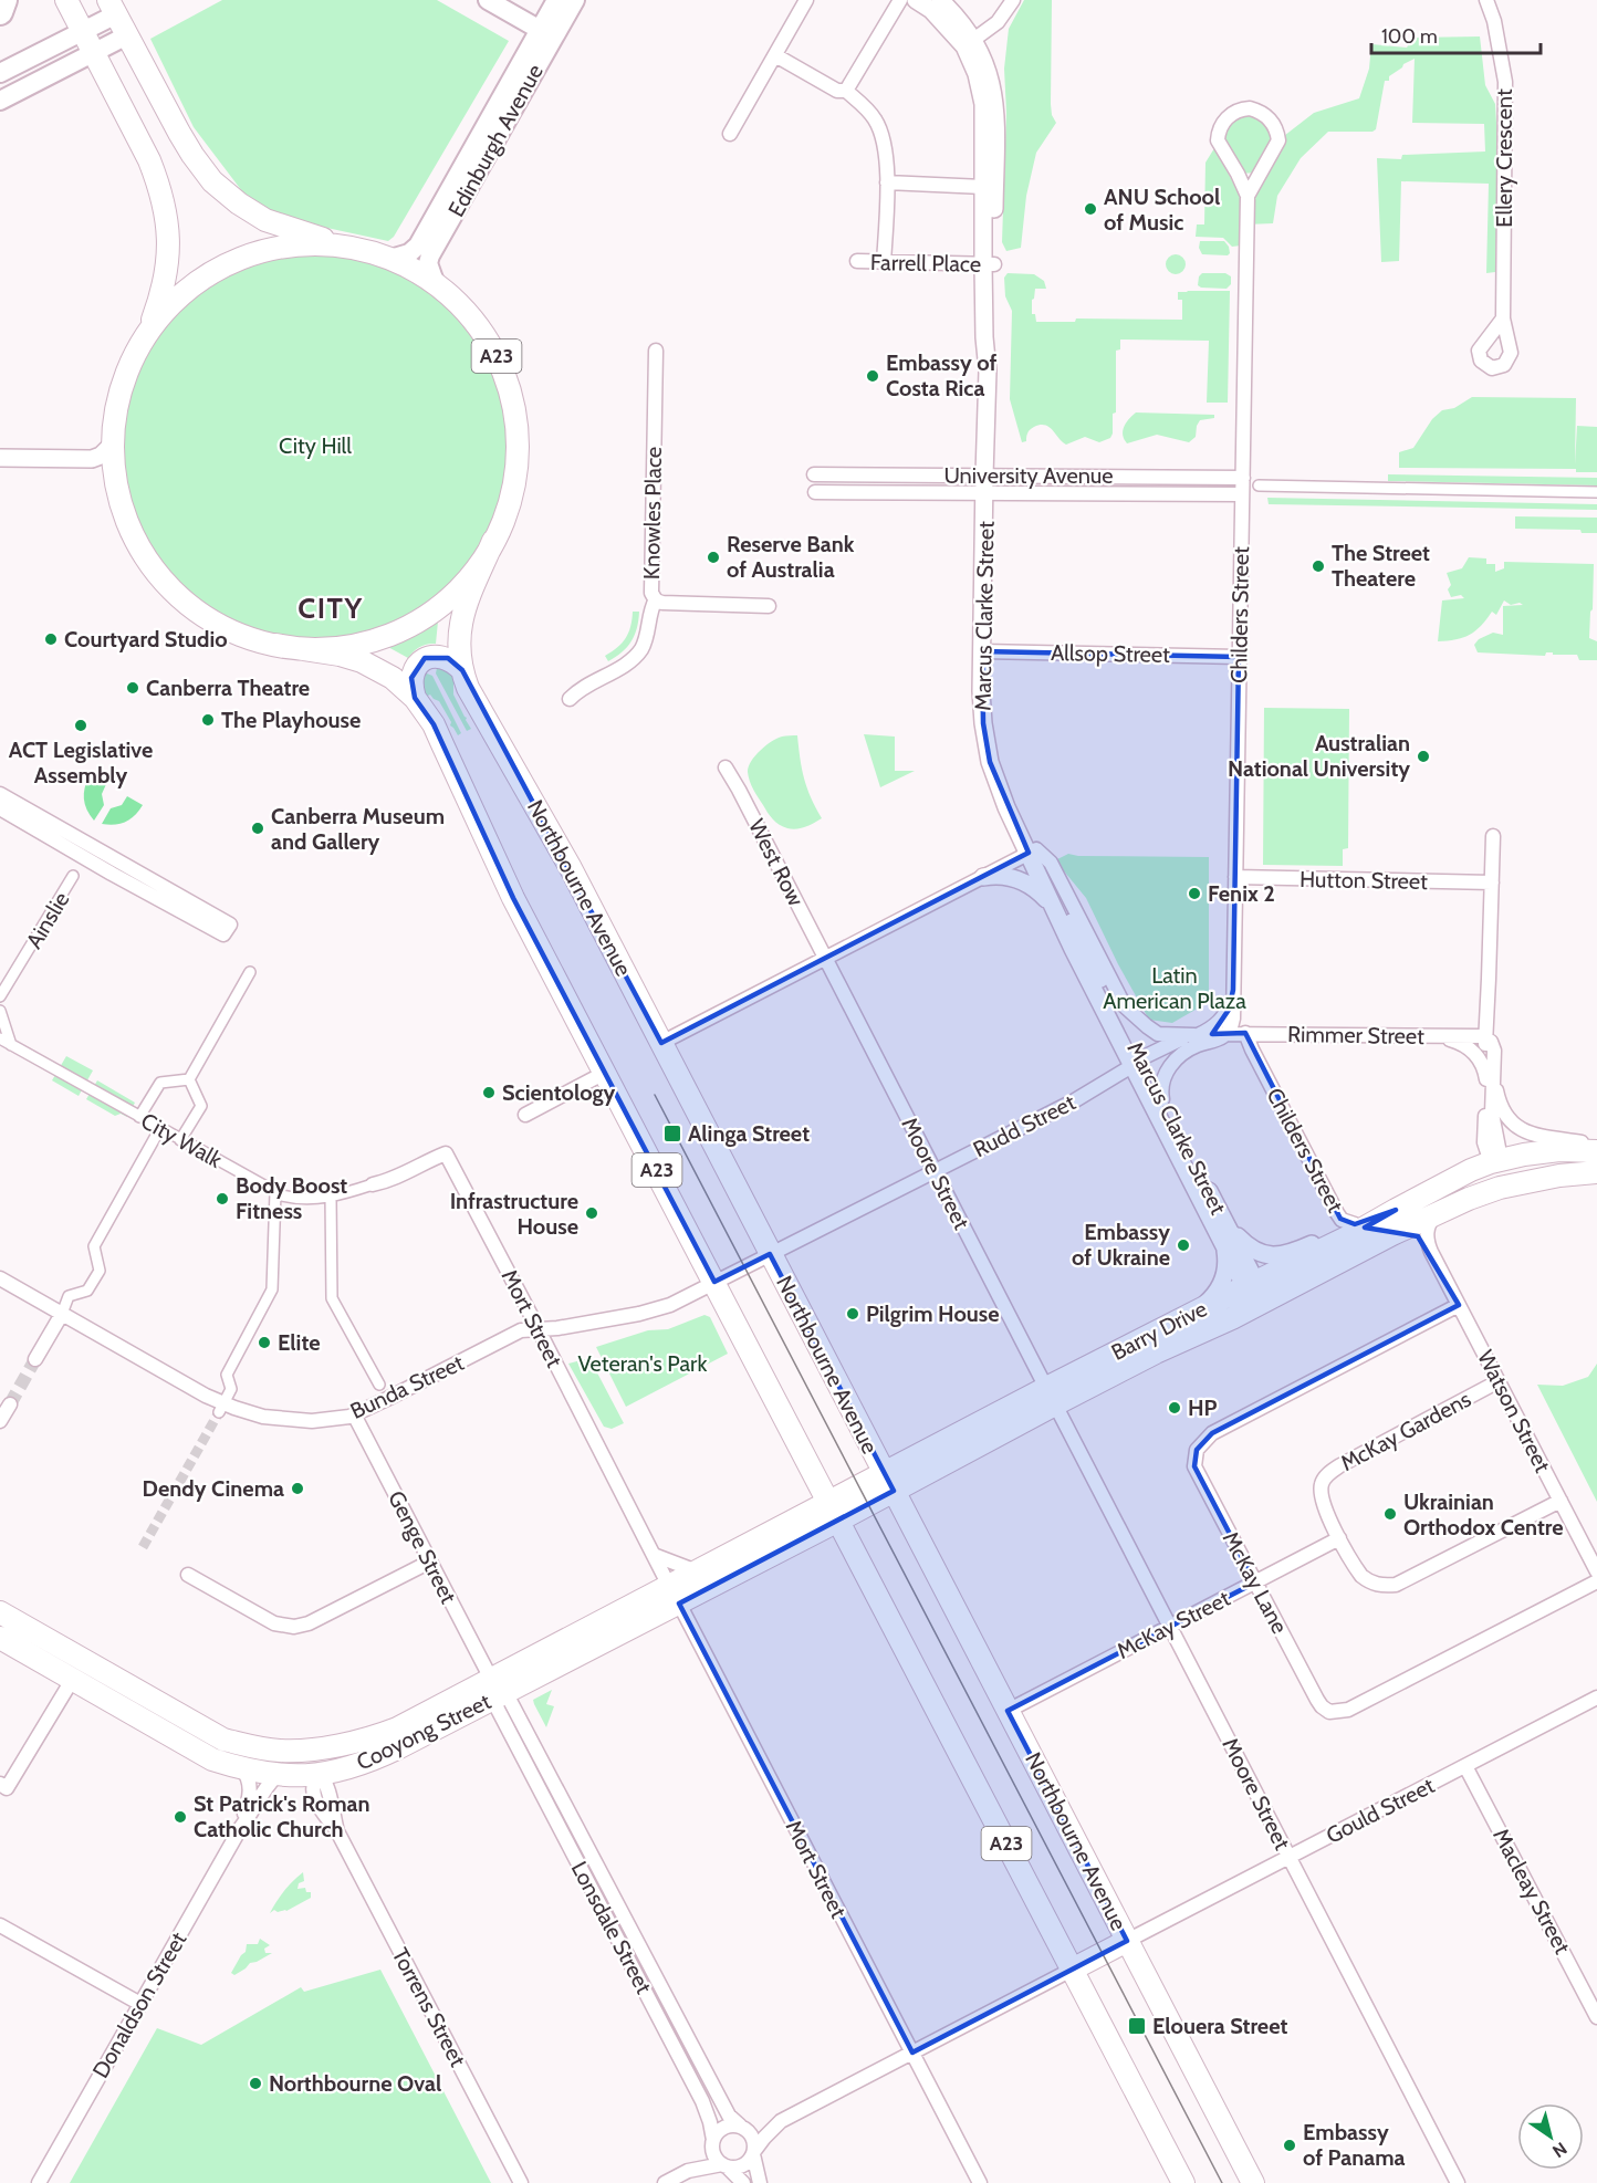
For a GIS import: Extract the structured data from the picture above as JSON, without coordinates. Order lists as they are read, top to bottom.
{
  "streets": {
    "main road": [
      "Edinburgh Avenue",
      "A23",
      "Northbourne Avenue",
      "Barry Drive",
      "Cooyong Street"
    ],
    "street": [
      "Ellery Crescent",
      "Farrell Place",
      "University Avenue",
      "Knowles Place",
      "Childers Street",
      "Marcus Clarke Street",
      "Allsop Street",
      "West Row",
      "Hutton Street",
      "Ainslie",
      "Rimmer Street",
      "Rudd Street",
      "City Walk",
      "Moore Street",
      "Mort Street",
      "Bunda Street",
      "Watson Street",
      "McKay Gardens",
      "Genge Street",
      "McKay Lane",
      "McKay Street",
      "Gould Street",
      "Macleay Street",
      "Lonsdale Street",
      "Donaldson Street",
      "Torrens Street"
    ]
  },
  "crossings": [
    ["Edinburgh Avenue", "A23"],
    ["Farrell Place", "Marcus Clarke Street"],
    ["A23", "Northbourne Avenue"],
    ["A23", "Rudd Street"],
    ["A23", "Barry Drive"],
    ["A23", "Bunda Street"],
    ["A23", "Cooyong Street"],
    ["University Avenue", "Childers Street"],
    ["University Avenue", "Marcus Clarke Street"],
    ["Childers Street", "Allsop Street"],
    ["Childers Street", "Hutton Street"],
    ["Childers Street", "Rimmer Street"],
    ["Marcus Clarke Street", "Allsop Street"],
    ["Marcus Clarke Street", "Rimmer Street"],
    ["Marcus Clarke Street", "Rudd Street"],
    ["Marcus Clarke Street", "Barry Drive"],
    ["West Row", "Moore Street"],
    ["Northbourne Avenue", "Rudd Street"],
    ["Northbourne Avenue", "Barry Drive"],
    ["Northbourne Avenue", "McKay Street"],
    ["Northbourne Avenue", "Gould Street"],
    ["Rimmer Street", "Rudd Street"],
    ["Rudd Street", "Moore Street"],
    ["Rudd Street", "Bunda Street"],
    ["City Walk", "Mort Street"],
    ["Moore Street", "Barry Drive"],
    ["Moore Street", "McKay Street"],
    ["Moore Street", "Gould Street"],
    ["Mort Street", "Bunda Street"],
    ["Mort Street", "Cooyong Street"],
    ["Barry Drive", "Watson Street"],
    ["Barry Drive", "Cooyong Street"],
    ["Bunda Street", "Genge Street"],
    ["Watson Street", "McKay Gardens"],
    ["Watson Street", "McKay Lane"],
    ["McKay Gardens", "McKay Street"],
    ["Genge Street", "Cooyong Street"],
    ["Genge Street", "Lonsdale Street"],
    ["McKay Lane", "McKay Street"],
    ["Cooyong Street", "Lonsdale Street"],
    ["Cooyong Street", "Donaldson Street"],
    ["Cooyong Street", "Torrens Street"],
    ["Gould Street", "Macleay Street"]
  ],
  "districts": ["CITY"],
  "parks": ["City Hill", "Latin American Plaza", "Veteran's Park"],
  "places": {
    "other": [
      "ANU School of Music",
      "Embassy of Costa Rica",
      "Reserve Bank of Australia",
      "The Street Theatere",
      "Courtyard Studio",
      "Canberra Theatre",
      "The Playhouse",
      "ACT Legislative Assembly",
      "Australian National University",
      "Canberra Museum and Gallery",
      "Fenix 2",
      "Scientology",
      "Body Boost Fitness",
      "Infrastructure House",
      "Embassy of Ukraine",
      "Pilgrim House",
      "Elite",
      "HP",
      "Dendy Cinema",
      "Ukrainian Orthodox Centre",
      "St Patrick's Roman Catholic Church",
      "Northbourne Oval",
      "Embassy of Panama"
    ],
    "transit": ["Alinga Street", "Elouera Street"]
  },
  "scale_bar": "100 m",
  "north": "bottom right"
}
